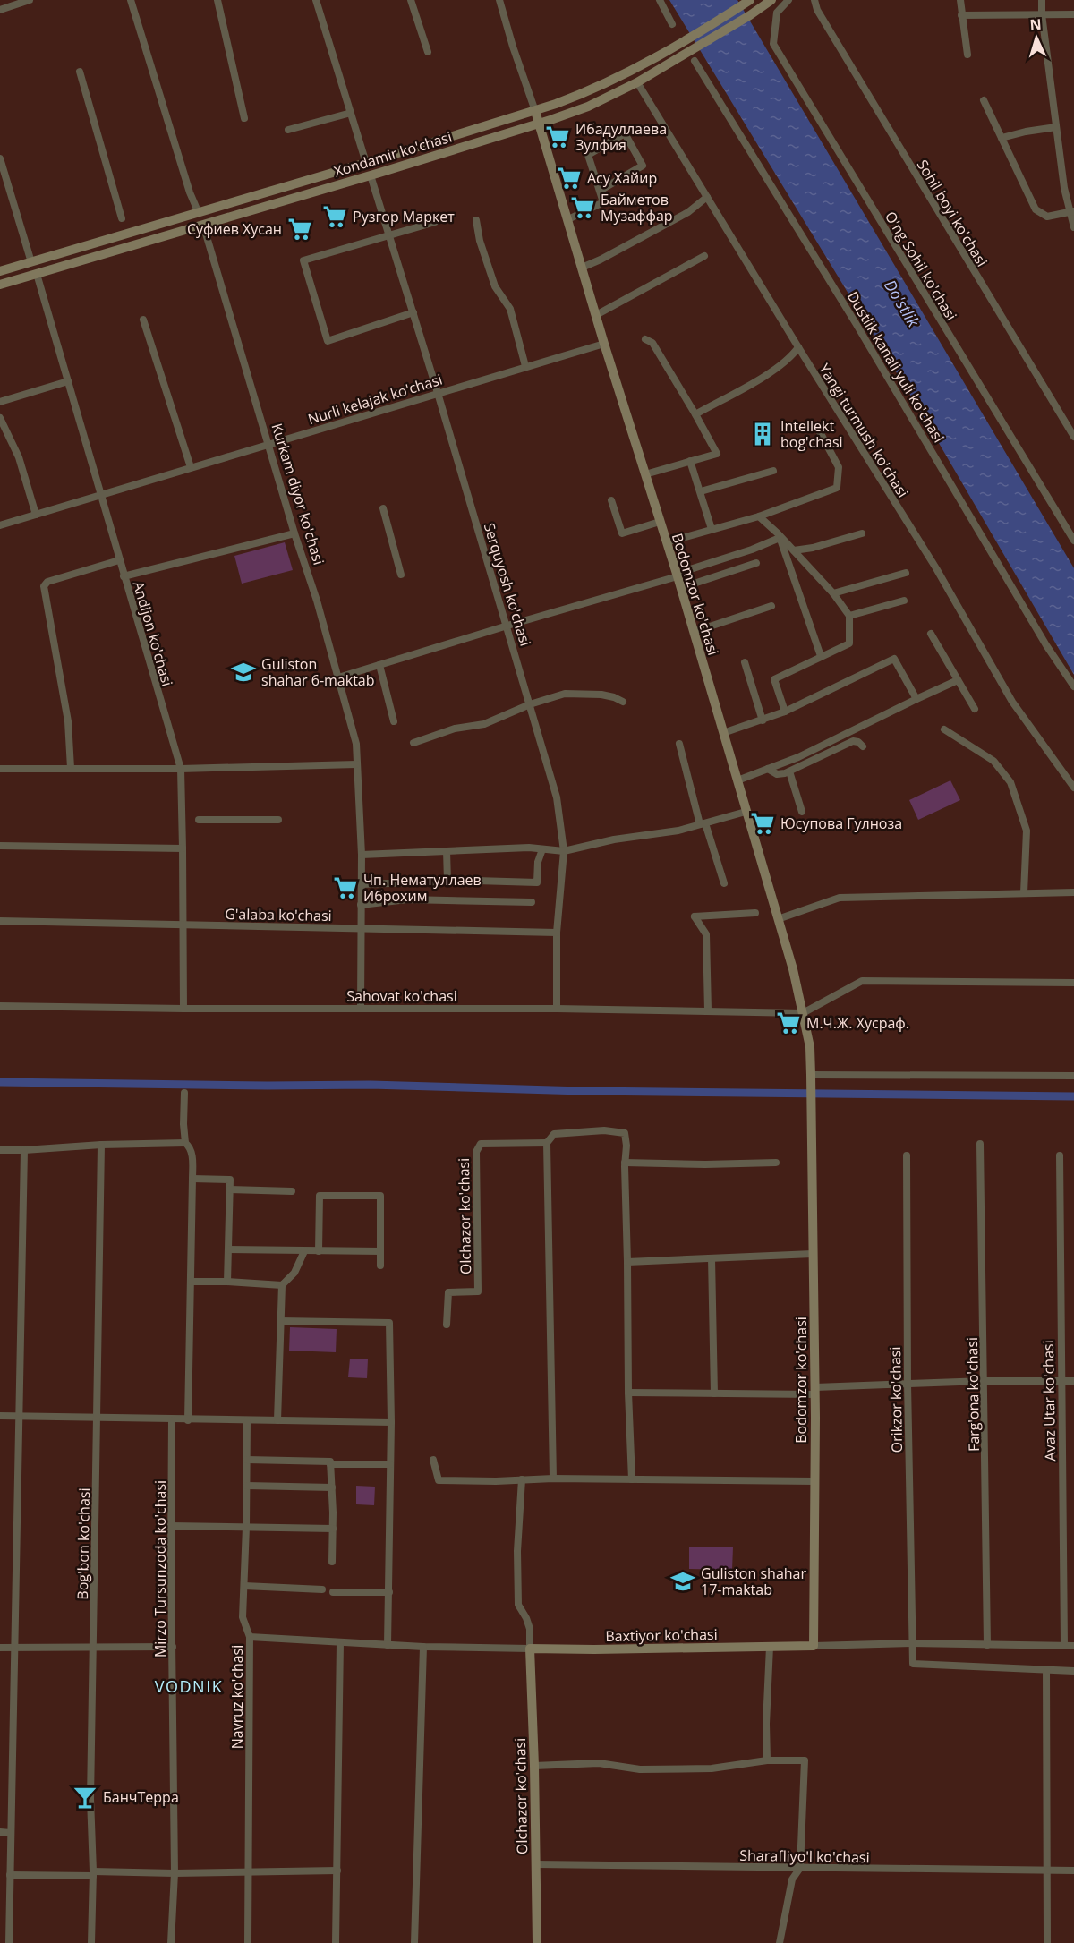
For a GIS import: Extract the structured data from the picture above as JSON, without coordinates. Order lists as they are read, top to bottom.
{
  "streets": {
    "street": [
      "Xondamir ko'chasi",
      "Sohil boyi ko'chasi",
      "O'ng Sohil ko'chasi",
      "Dustlik kanali yuli ko'chasi",
      "Nurli kelajak ko'chasi",
      "Yangi turmush ko'chasi",
      "Kurkam diyor ko'chasi",
      "Serquyosh ko'chasi",
      "Bodomzor ko'chasi",
      "Andijon ko'chasi",
      "G'alaba ko'chasi",
      "Sahovat ko'chasi",
      "Olchazor ko'chasi",
      "Farg'ona ko'chasi",
      "Orikzor ko'chasi",
      "Avaz Utar ko'chasi",
      "Bog'bon ko'chasi",
      "Mirzo Tursunzoda ko'chasi",
      "Baxtiyor ko'chasi",
      "Navruz ko'chasi",
      "Sharafliyo'l ko'chasi"
    ]
  },
  "crossings": [
    ["Xondamir ko'chasi", "Yangi turmush ko'chasi"],
    ["Xondamir ko'chasi", "Kurkam diyor ko'chasi"],
    ["Xondamir ko'chasi", "Serquyosh ko'chasi"],
    ["Xondamir ko'chasi", "Bodomzor ko'chasi"],
    ["Xondamir ko'chasi", "Andijon ko'chasi"],
    ["Nurli kelajak ko'chasi", "Kurkam diyor ko'chasi"],
    ["Nurli kelajak ko'chasi", "Serquyosh ko'chasi"],
    ["Nurli kelajak ko'chasi", "Bodomzor ko'chasi"],
    ["Nurli kelajak ko'chasi", "Andijon ko'chasi"],
    ["Kurkam diyor ko'chasi", "G'alaba ko'chasi"],
    ["Kurkam diyor ko'chasi", "Sahovat ko'chasi"],
    ["Serquyosh ko'chasi", "G'alaba ko'chasi"],
    ["Serquyosh ko'chasi", "Sahovat ko'chasi"],
    ["Bodomzor ko'chasi", "Sahovat ko'chasi"],
    ["Bodomzor ko'chasi", "Baxtiyor ko'chasi"],
    ["Andijon ko'chasi", "G'alaba ko'chasi"],
    ["Andijon ko'chasi", "Sahovat ko'chasi"],
    ["Olchazor ko'chasi", "Baxtiyor ko'chasi"],
    ["Olchazor ko'chasi", "Sharafliyo'l ko'chasi"],
    ["Farg'ona ko'chasi", "Baxtiyor ko'chasi"],
    ["Orikzor ko'chasi", "Baxtiyor ko'chasi"],
    ["Avaz Utar ko'chasi", "Baxtiyor ko'chasi"],
    ["Baxtiyor ko'chasi", "Navruz ko'chasi"]
  ],
  "districts": ["VODNIK"],
  "water": ["Do'stlik"],
  "places": {
    "supermarket": [
      "Ибадуллаева Зулфия",
      "Асу Хайир",
      "Байметов Музаффар",
      "Рузгор Маркет",
      "Суфиев Хусан",
      "Юсупова Гулноза",
      "Чп. Нематуллаев Иброхим",
      "М.Ч.Ж. Хусраф."
    ],
    "building": ["Intellekt bog'chasi"],
    "school or university": ["Guliston shahar 6-maktab", "Guliston shahar 17-maktab"],
    "bar": ["БанчТерра"]
  },
  "north": "top"
}
